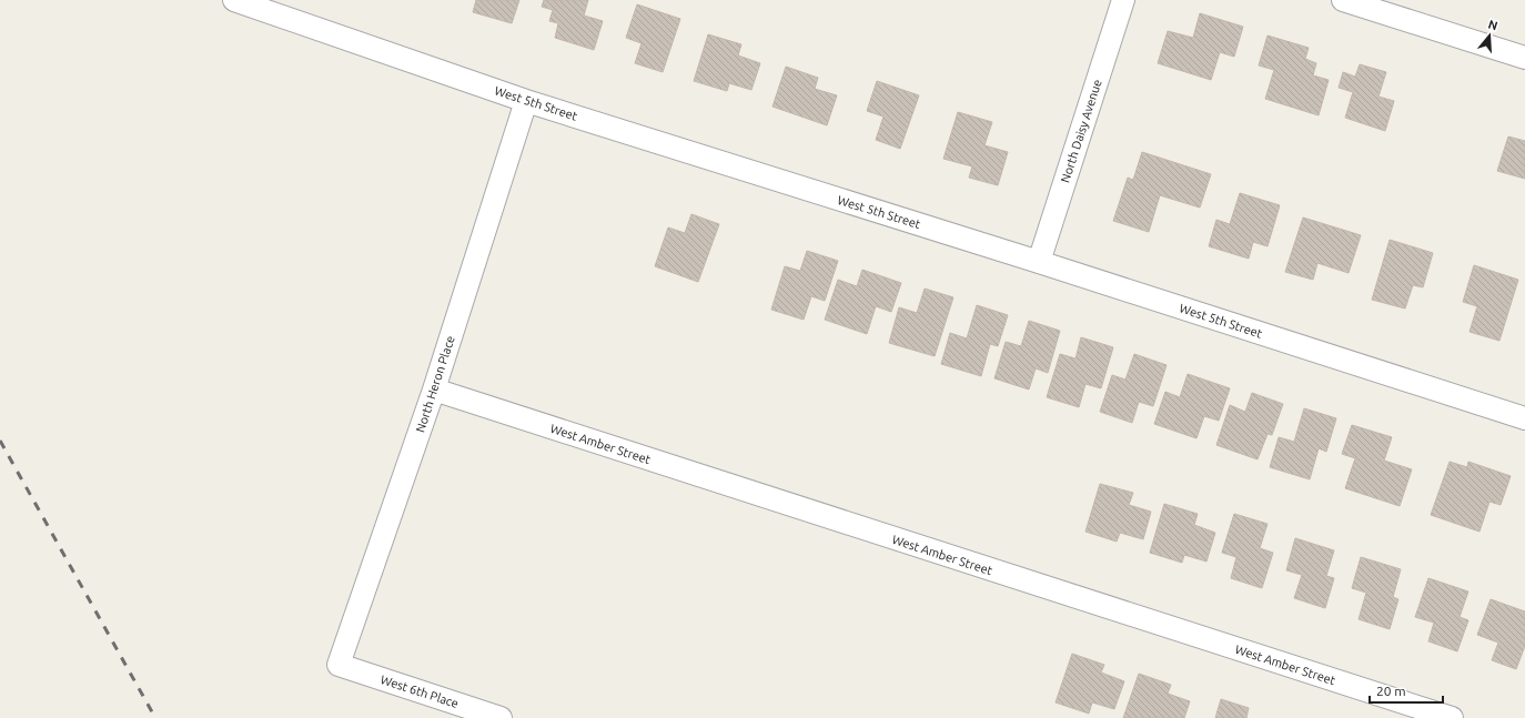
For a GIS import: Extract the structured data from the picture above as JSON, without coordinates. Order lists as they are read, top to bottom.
{
  "streets": {
    "street": [
      "West 5th Street",
      "North Daisy Avenue",
      "North Heron Place",
      "West Amber Street",
      "West 6th Place"
    ]
  },
  "crossings": [
    ["West 5th Street", "North Daisy Avenue"],
    ["West 5th Street", "North Heron Place"],
    ["North Heron Place", "West Amber Street"],
    ["North Heron Place", "West 6th Place"]
  ],
  "scale_bar": "20 m",
  "north": "top"
}
